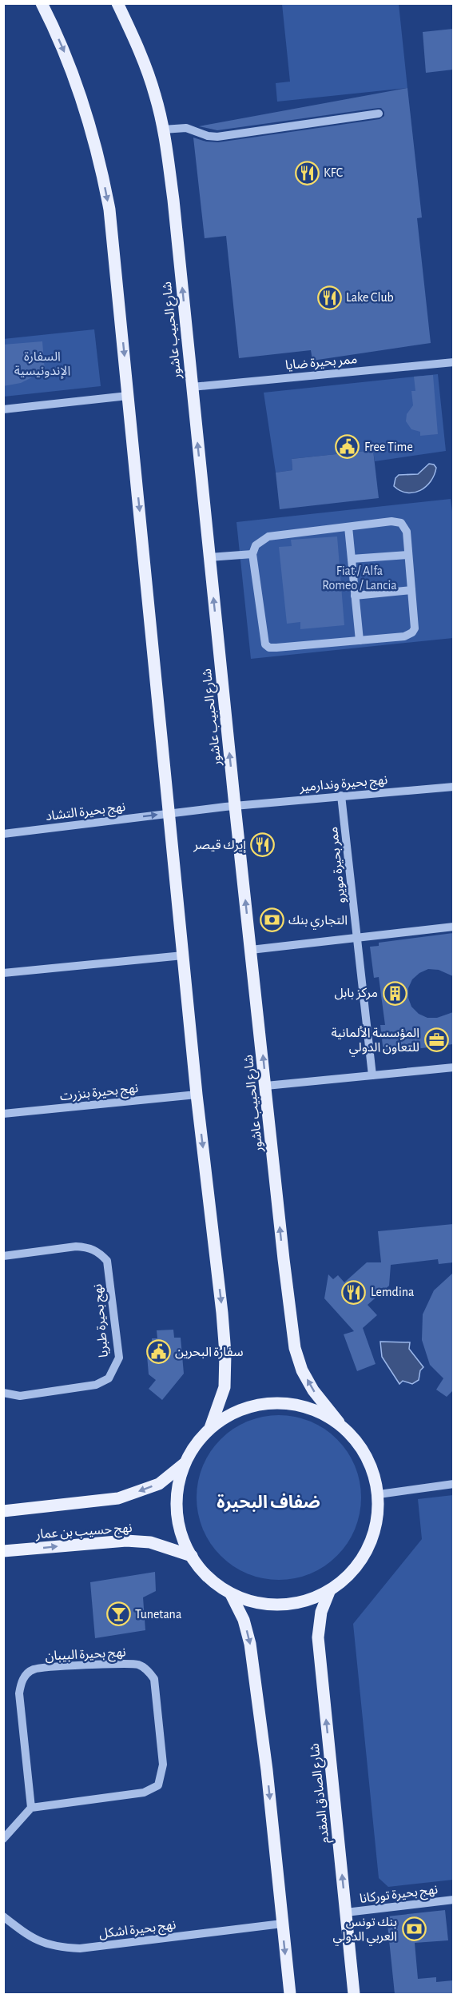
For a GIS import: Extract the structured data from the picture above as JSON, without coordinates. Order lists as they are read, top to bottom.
{
  "streets": {
    "main road": ["شارع الحبيب عاشور", "نهج حسيب بن عمار", "شارع الصادق المقدم"],
    "street": [
      "ممر بحيرة ضايا",
      "نهج بحيرة وندارمير",
      "نهج بحيرة التشاد",
      "ممر بحيرة مويرو",
      "نهج بحيرة بنزرت",
      "نهج بحيرة طبريا",
      "نهج بحيرة البيبان",
      "نهج بحيرة توركانا",
      "نهج بحيرة اشكل"
    ]
  },
  "crossings": [
    ["شارع الحبيب عاشور", "ممر بحيرة ضايا"],
    ["شارع الحبيب عاشور", "نهج بحيرة وندارمير"],
    ["نهج بحيرة وندارمير", "نهج بحيرة التشاد"],
    ["نهج بحيرة وندارمير", "ممر بحيرة مويرو"],
    ["شارع الصادق المقدم", "نهج بحيرة توركانا"]
  ],
  "one_way": ["نهج بحيرة التشاد"],
  "districts": ["ضفاف البحيرة"],
  "parks": ["السفارة الإندونيسية", "Fiat / Alfa Romeo / Lancia"],
  "places": {
    "restaurant": [
      "KFC",
      "Lake Club",
      "إيرك قيصر",
      "Lemdina"
    ],
    "public building": ["Free Time", "سفارة البحرين"],
    "bank": ["التجاري بنك", "بنك تونس العربي الدولي"],
    "building": ["مركز بابل"],
    "office": ["المؤسسة الألمانية للتعاون الدولي"],
    "bar": ["Tunetana"]
  }
}
